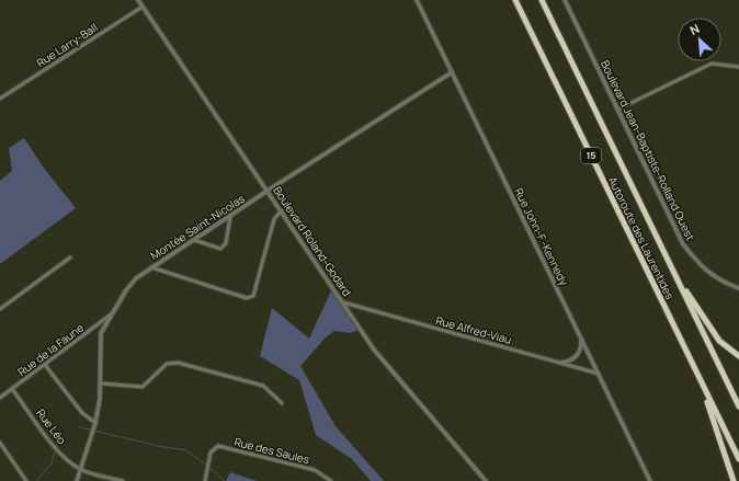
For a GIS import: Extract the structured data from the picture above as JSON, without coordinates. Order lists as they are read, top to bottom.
{
  "streets": {
    "highway": ["15", "Autoroute des Laurentides"],
    "street": [
      "Rue Larry-Ball",
      "Boulevard Jean-Baptiste-Rolland Ouest",
      "Montée Saint-Nicolas",
      "Rue John-F.-Kennedy",
      "Boulevard Roland-Godard",
      "Rue Alfred-Viau",
      "Rue de la Faune",
      "Rue Léo",
      "Rue des Saules"
    ]
  },
  "crossings": [
    ["Rue Larry-Ball", "Boulevard Roland-Godard"],
    ["Montée Saint-Nicolas", "Rue John-F.-Kennedy"],
    ["Montée Saint-Nicolas", "Boulevard Roland-Godard"],
    ["Montée Saint-Nicolas", "Rue de la Faune"],
    ["Montée Saint-Nicolas", "Rue Léo"],
    ["Rue John-F.-Kennedy", "Rue Alfred-Viau"],
    ["Boulevard Roland-Godard", "Rue Alfred-Viau"],
    ["Rue de la Faune", "Rue Léo"]
  ],
  "north": "top left"
}
